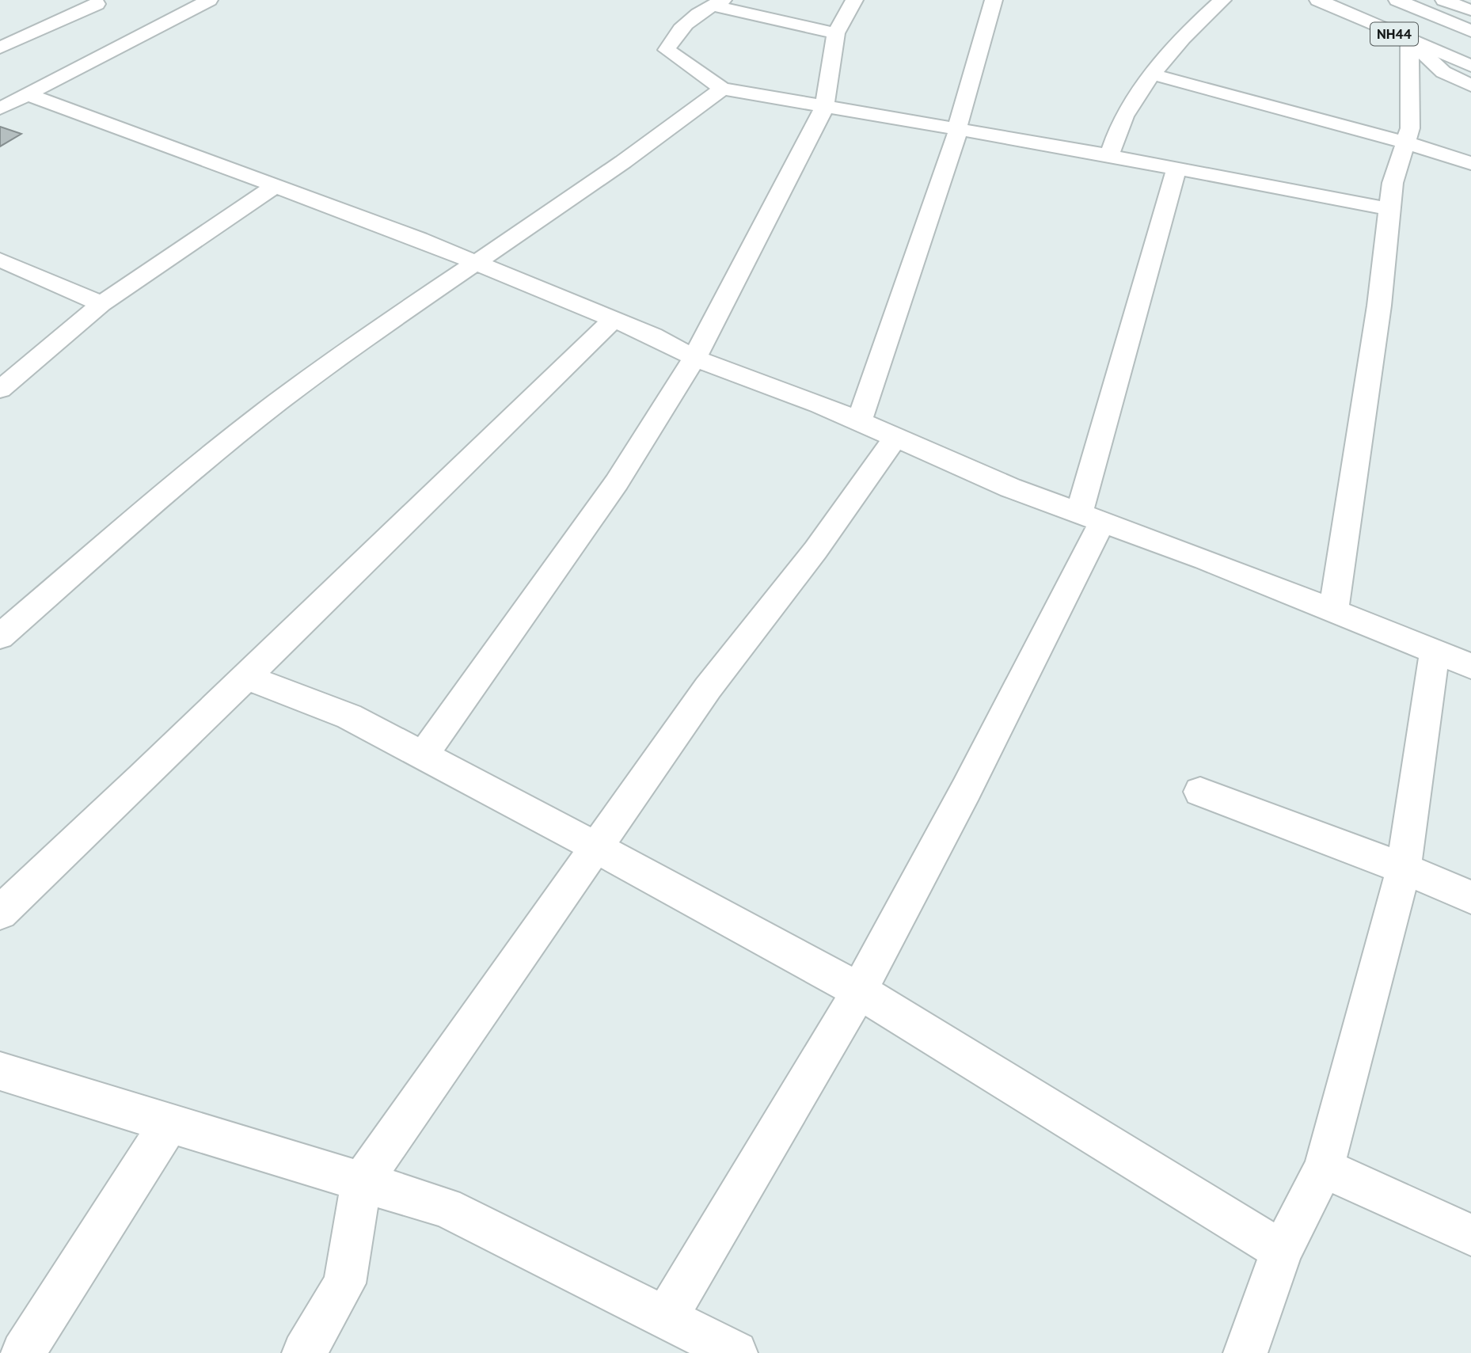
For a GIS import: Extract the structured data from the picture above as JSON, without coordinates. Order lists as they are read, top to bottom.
{
  "streets": {
    "main road": ["NH44"]
  }
}
